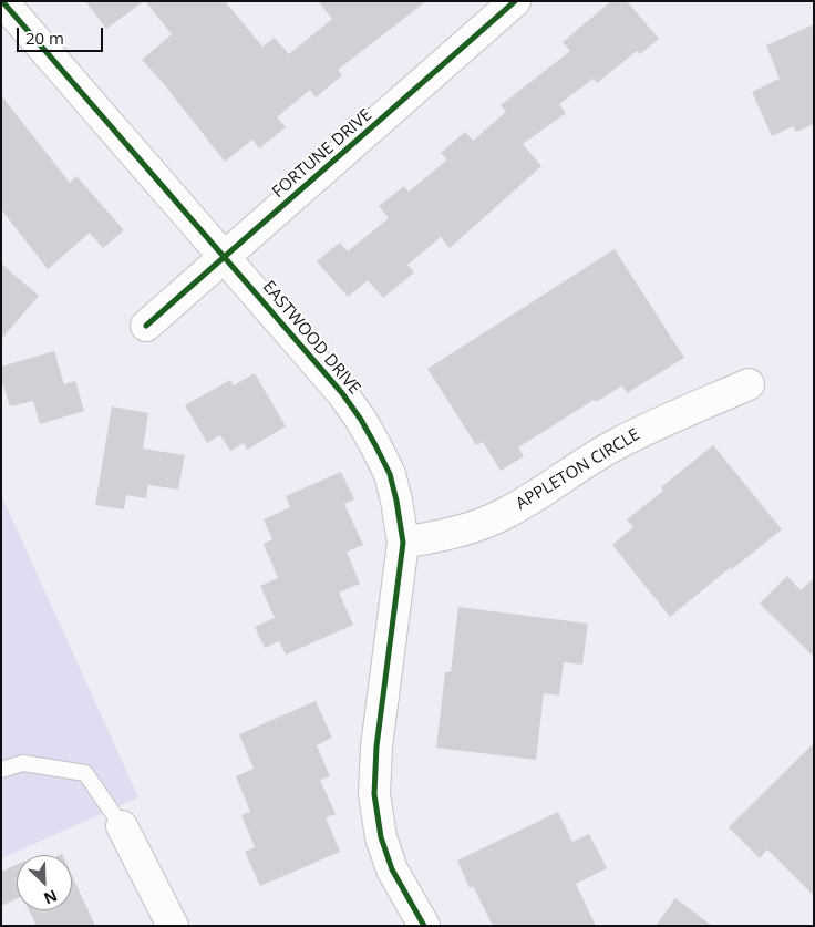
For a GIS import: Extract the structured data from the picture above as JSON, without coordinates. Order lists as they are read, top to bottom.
{
  "streets": {
    "street": ["FORTUNE DRIVE", "EASTWOOD DRIVE", "APPLETON CIRCLE"]
  },
  "crossings": [
    ["FORTUNE DRIVE", "EASTWOOD DRIVE"],
    ["EASTWOOD DRIVE", "APPLETON CIRCLE"]
  ],
  "scale_bar": "20 m",
  "north": "bottom right"
}
